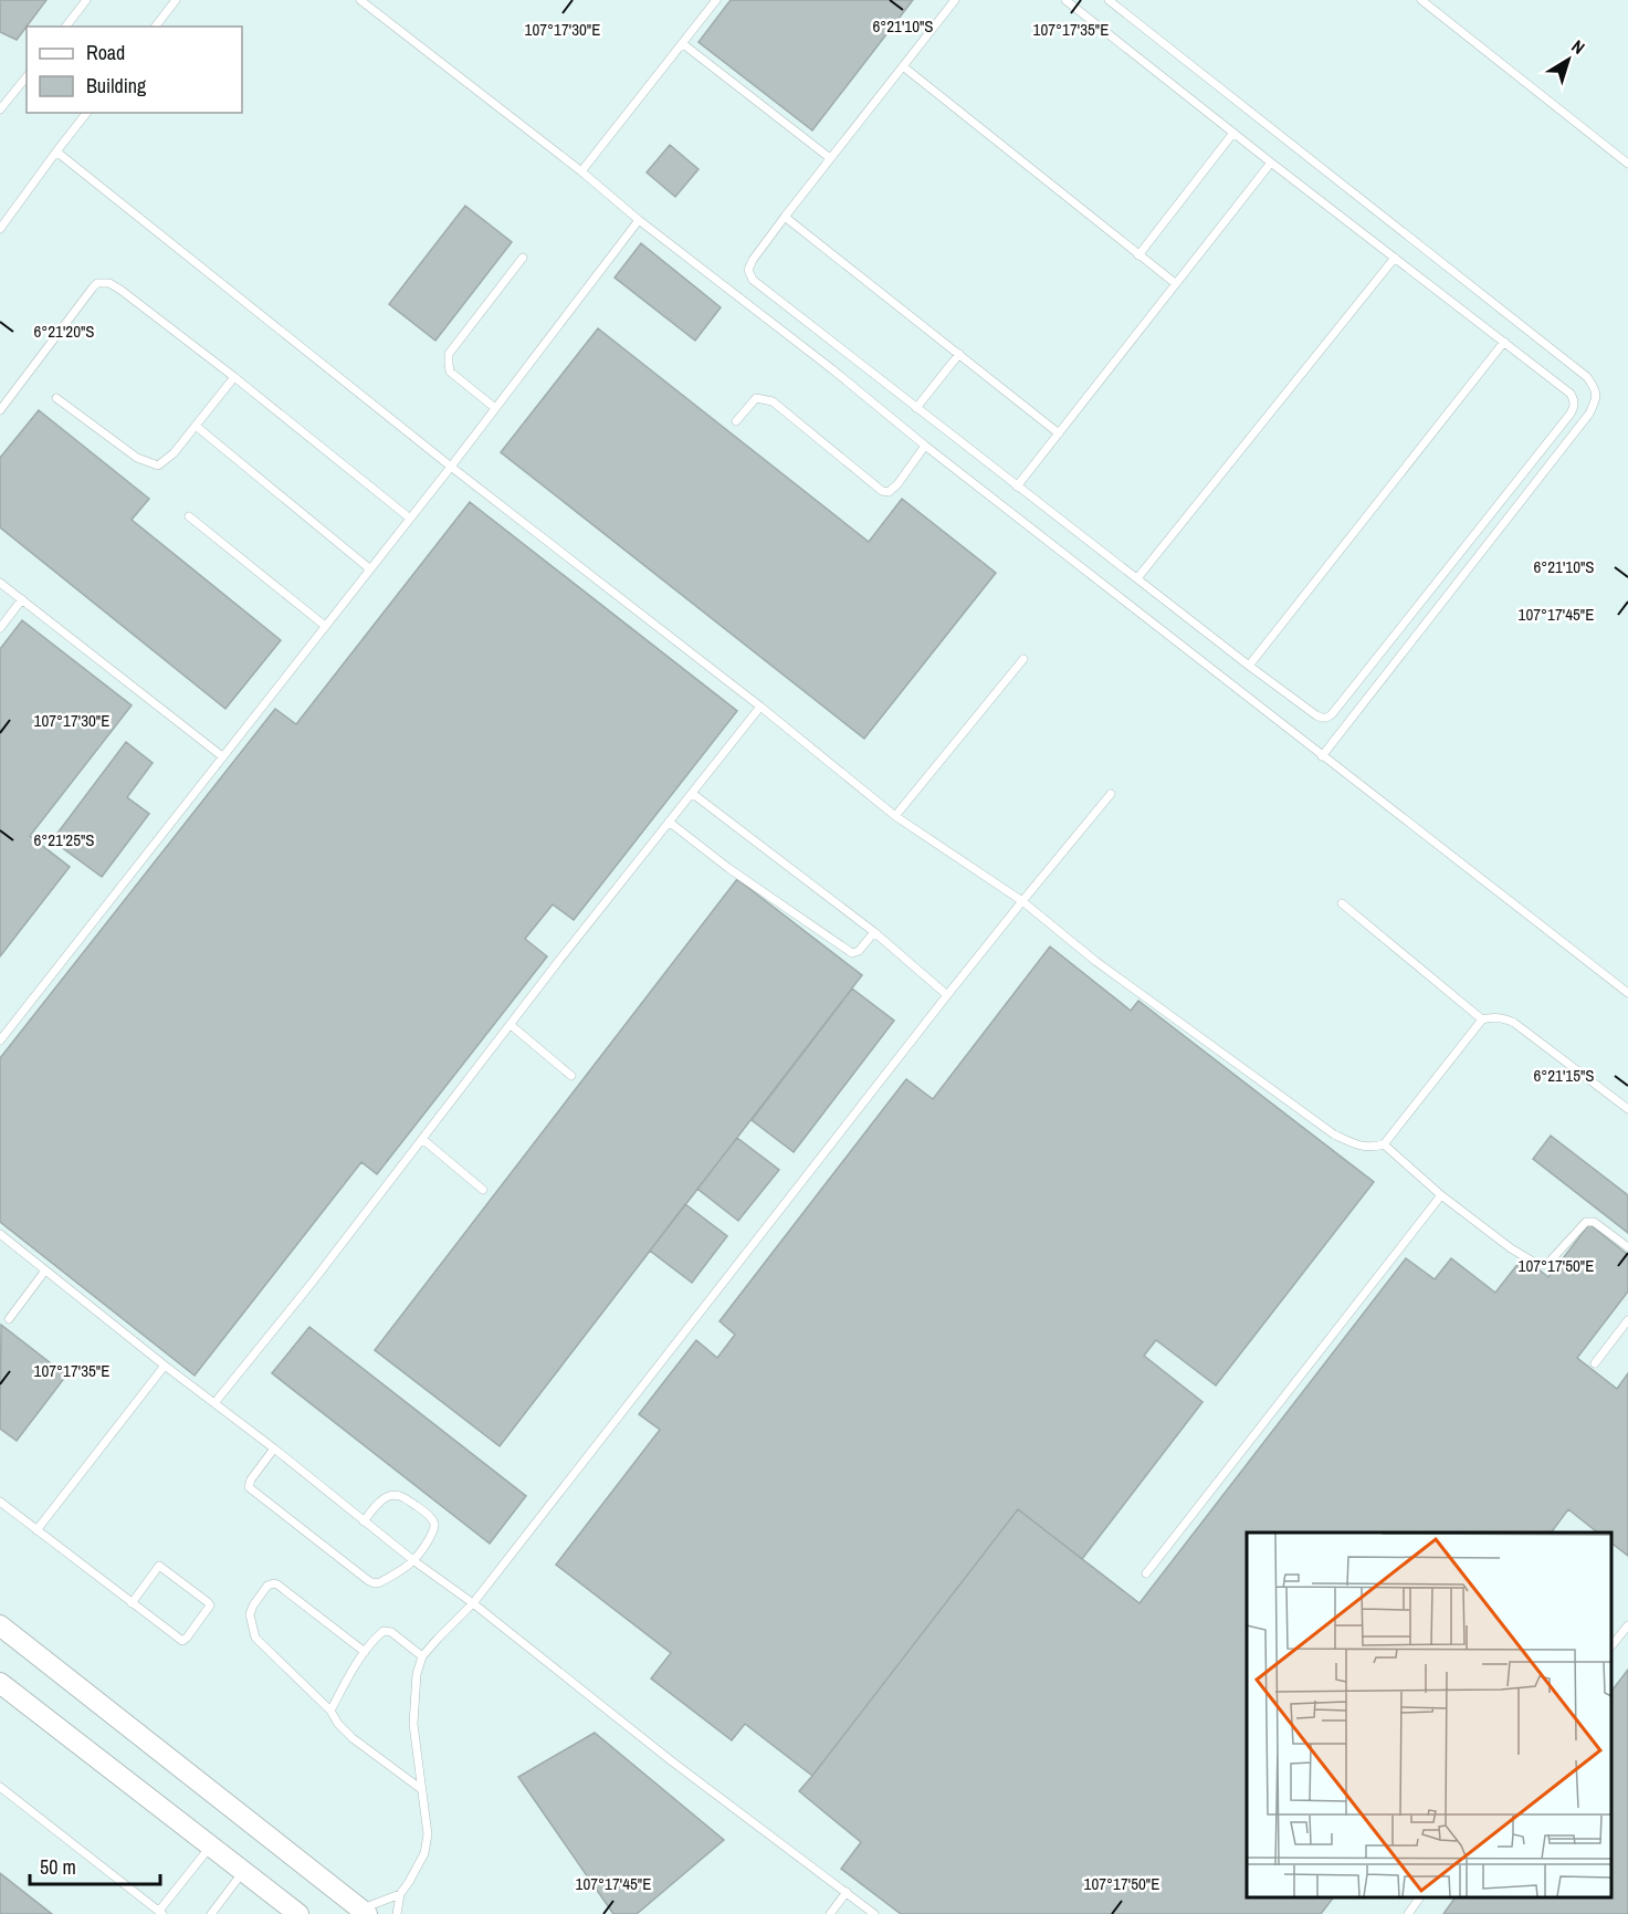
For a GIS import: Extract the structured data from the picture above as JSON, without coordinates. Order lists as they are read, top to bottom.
{
  "legend": ["Road", "Building"],
  "scale_bar": "50 m",
  "north": "top right",
  "coordinates": [
    "6°21'10\"S",
    "107°17'30\"E",
    "107°17'35\"E",
    "6°21'20\"S",
    "107°17'45\"E",
    "6°21'25\"S",
    "6°21'15\"S",
    "107°17'50\"E"
  ]
}
